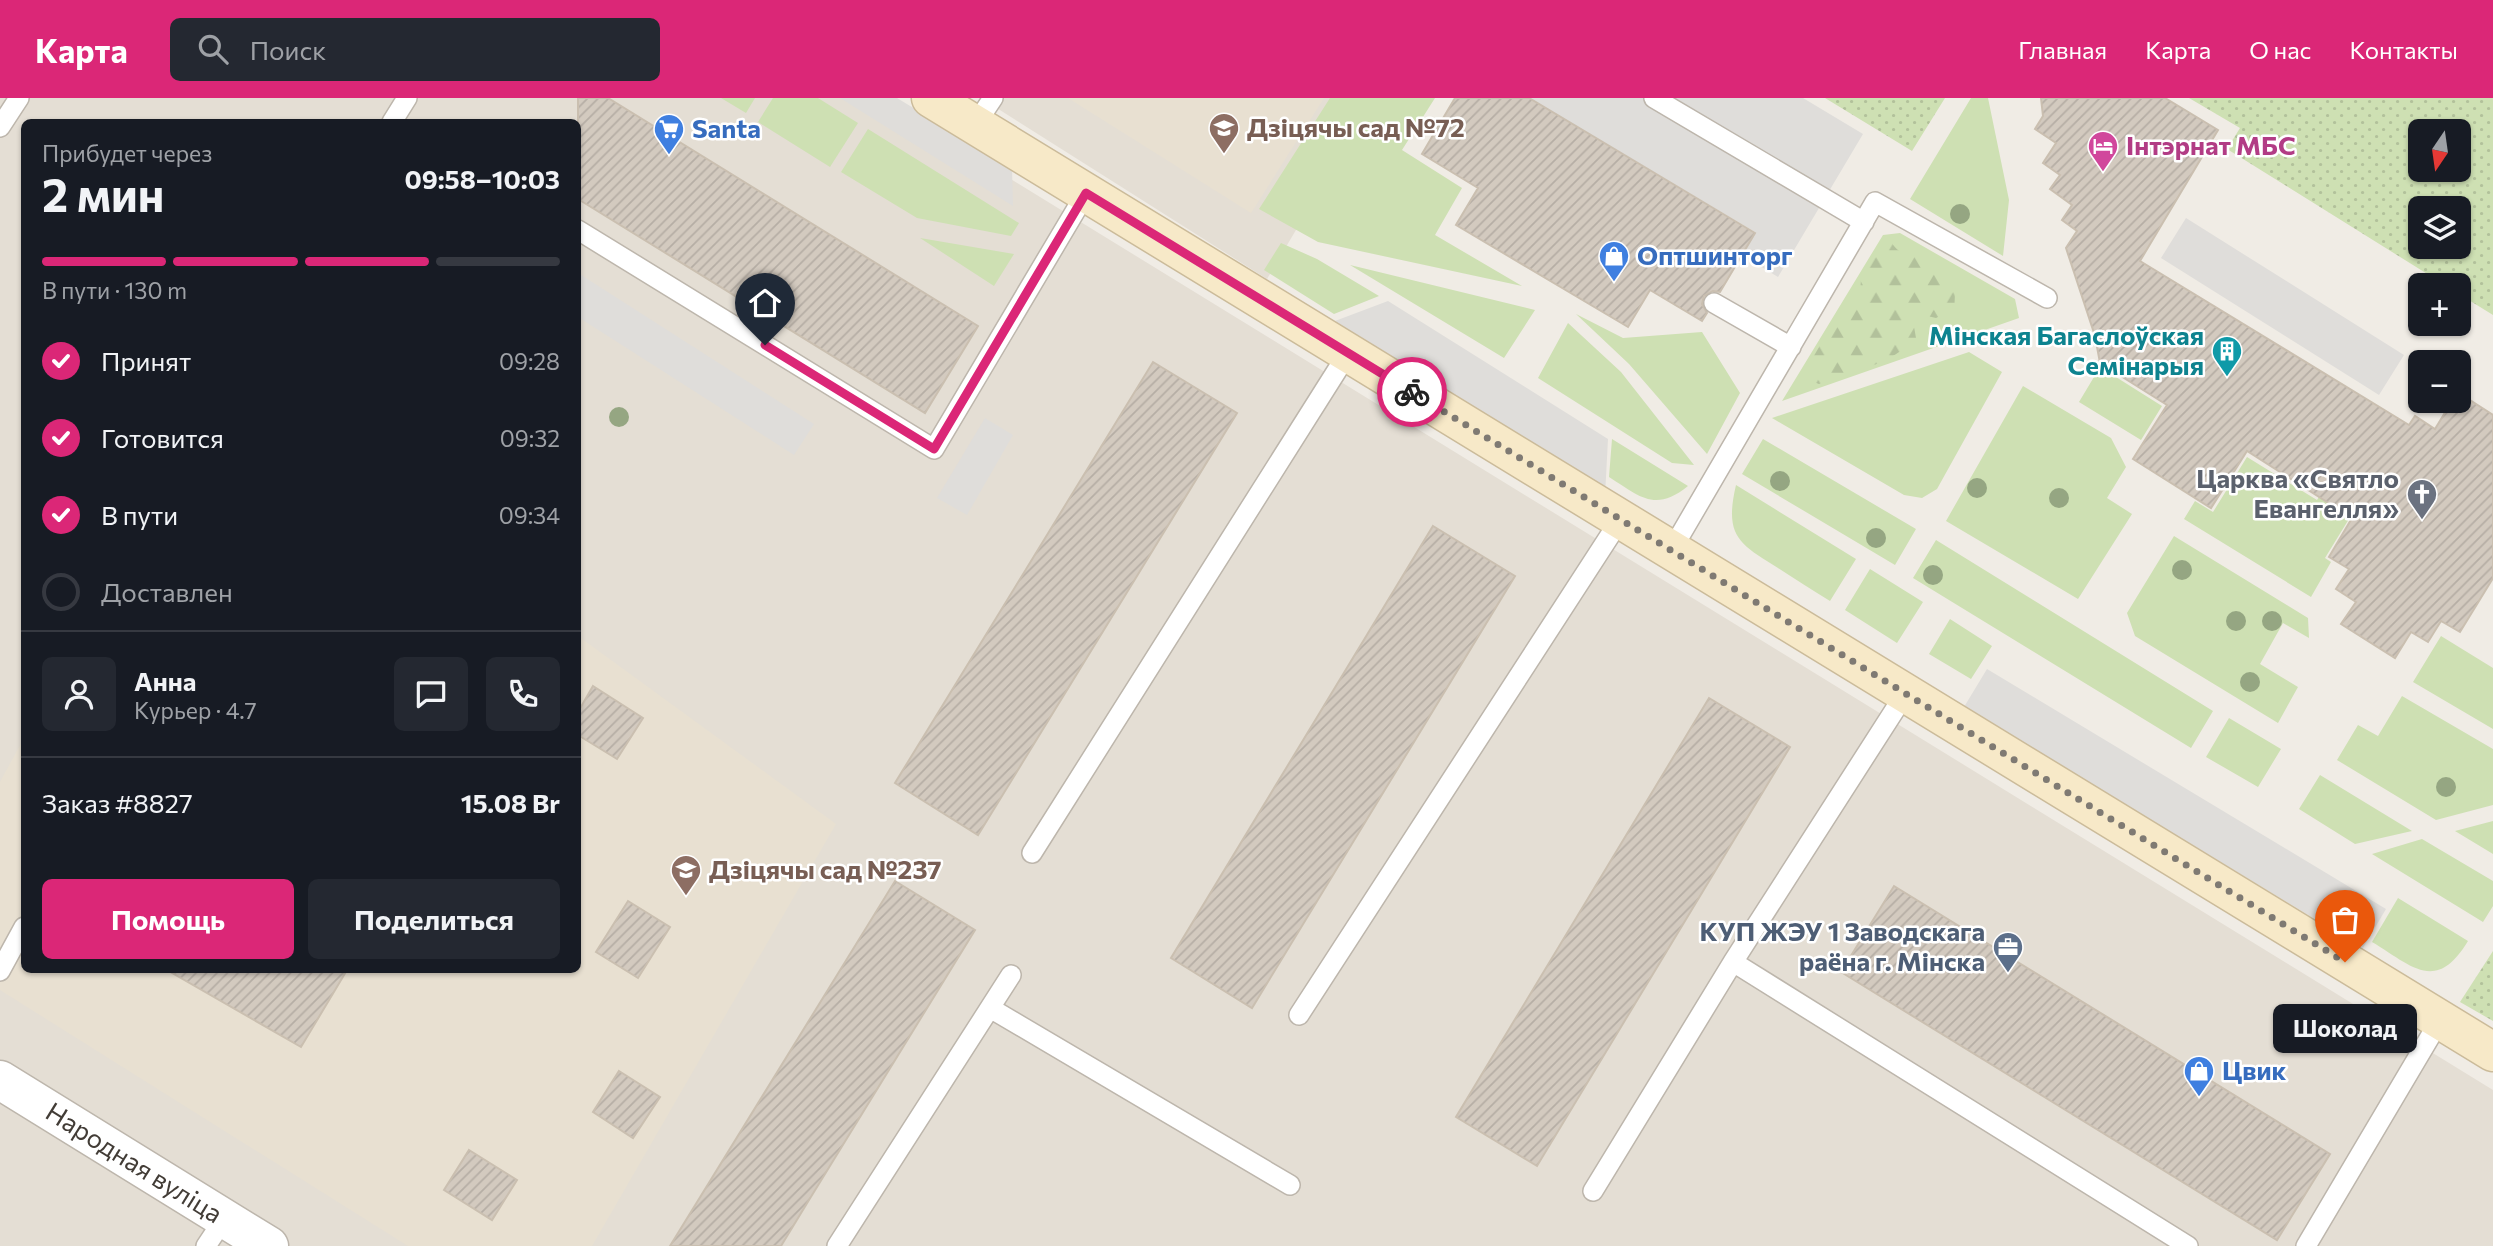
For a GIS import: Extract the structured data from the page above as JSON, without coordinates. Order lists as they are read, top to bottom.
{
  "streets": {
    "street": ["Народная вуліца"]
  },
  "places": {
    "school or university": ["Дзіцячы сад №72", "Дзіцячы сад №237"],
    "supermarket": ["Santa"],
    "hotel": ["Інтэрнат МБС"],
    "shop": ["Оптшинторг", "Цвик"],
    "building": ["Мінская Багаслоўская Семінарыя"],
    "church": ["Царква «Святло Евангелля»"],
    "other": ["Шоколад"],
    "office": ["КУП ЖЭУ 1 Заводскага раёна г. Мінска"]
  },
  "north": "bottom",
  "page": {
    "header": "Карта",
    "search": "Поиск",
    "nav": [
      "Главная",
      "Карта",
      "О нас",
      "Контакты"
    ],
    "map_buttons": ["+", "−"],
    "heading": ["2 мин", "Прибудет через", "09:58–10:03"],
    "panel": [
      "Анна",
      "Курьер · 4.7",
      "Заказ #8827",
      "15.08 Br"
    ],
    "bar": "В пути · 130 m",
    "list": [
      ["Принят", "09:28"],
      ["Готовится", "09:32"],
      ["В пути", "09:34"],
      "Доставлен"
    ],
    "buttons": ["Помощь", "Поделиться"],
    "bubble": "Шоколад"
  }
}
